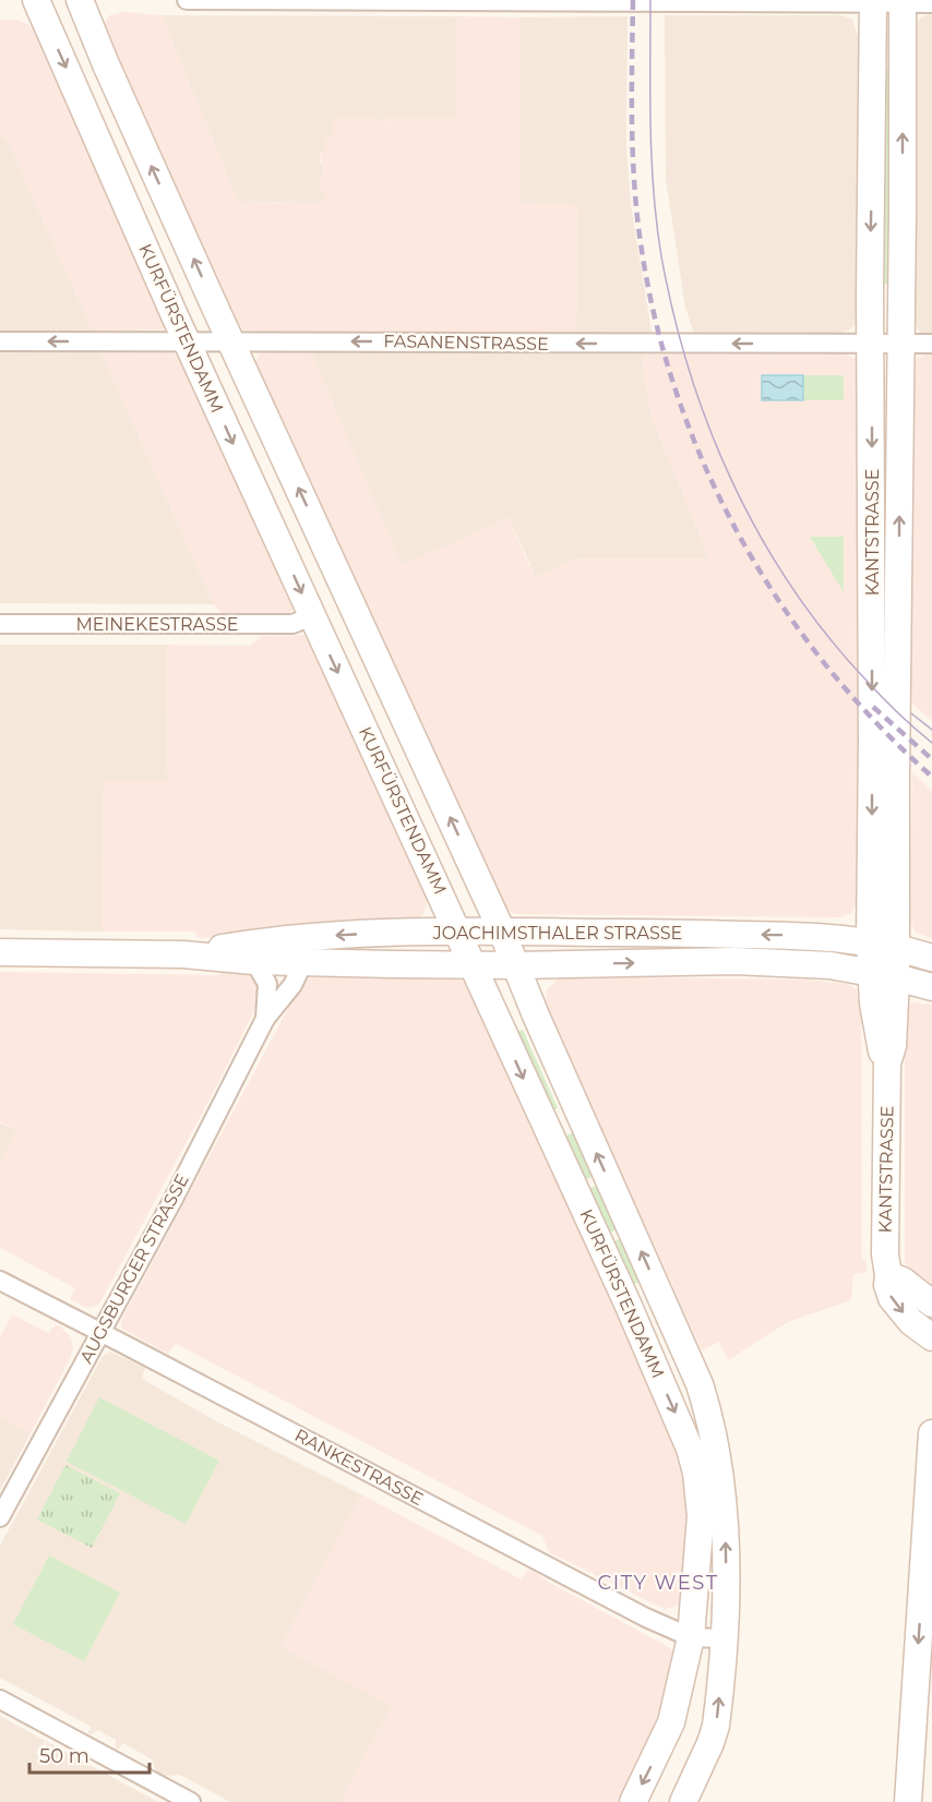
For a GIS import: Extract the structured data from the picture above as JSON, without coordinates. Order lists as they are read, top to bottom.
{
  "streets": {
    "main road": ["KURFÜRSTENDAMM", "KANTSTRASSE", "JOACHIMSTHALER STRASSE"],
    "street": [
      "FASANENSTRASSE",
      "MEINEKESTRASSE",
      "AUGSBURGER STRASSE",
      "RANKESTRASSE"
    ]
  },
  "crossings": [
    ["KURFÜRSTENDAMM", "FASANENSTRASSE"],
    ["KURFÜRSTENDAMM", "MEINEKESTRASSE"],
    ["KURFÜRSTENDAMM", "JOACHIMSTHALER STRASSE"],
    ["KURFÜRSTENDAMM", "RANKESTRASSE"],
    ["FASANENSTRASSE", "KANTSTRASSE"],
    ["KANTSTRASSE", "JOACHIMSTHALER STRASSE"],
    ["JOACHIMSTHALER STRASSE", "AUGSBURGER STRASSE"],
    ["AUGSBURGER STRASSE", "RANKESTRASSE"]
  ],
  "one_way": ["FASANENSTRASSE"],
  "districts": ["CITY WEST"],
  "scale_bar": "50 m"
}
